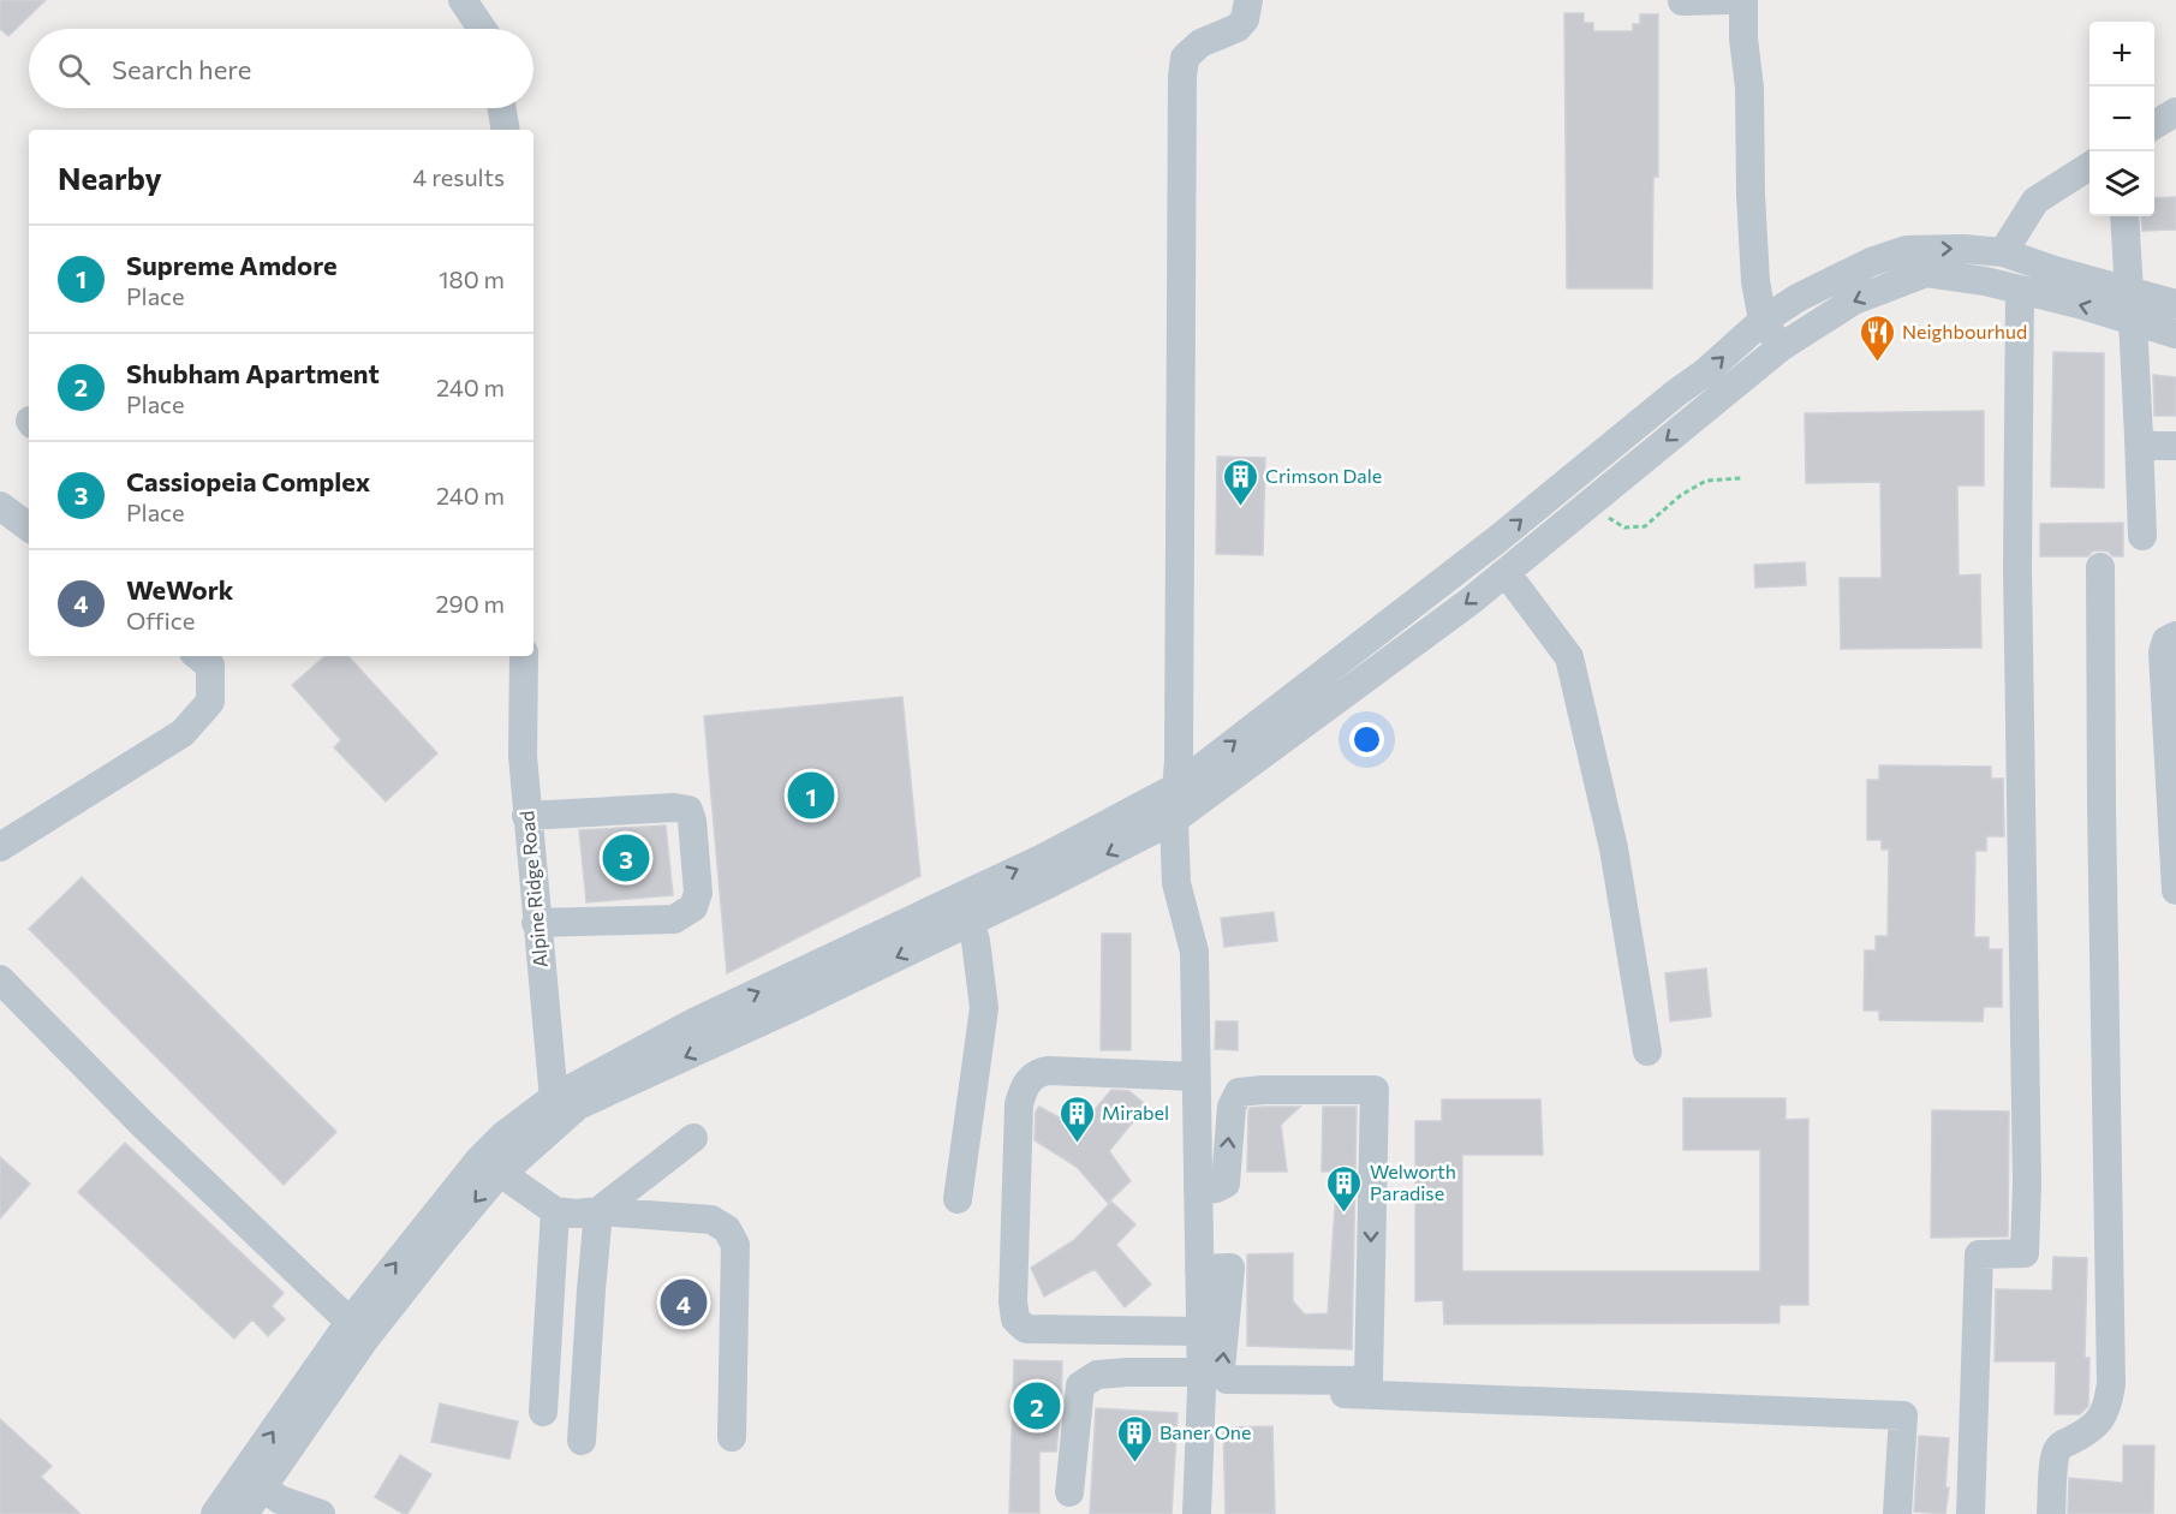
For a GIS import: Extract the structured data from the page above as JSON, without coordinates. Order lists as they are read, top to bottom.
{
  "streets": {
    "street": ["Alpine Ridge Road"]
  },
  "places": {
    "restaurant": ["Neighbourhud"],
    "building": [
      "Crimson Dale",
      "Mirabel",
      "Welworth Paradise",
      "Baner One"
    ]
  },
  "page": {
    "map_buttons": ["+", "−"],
    "search": "Search here",
    "heading": ["Nearby", "4 results"],
    "list": [
      {
        "mark": "1",
        "name": "Supreme Amdore",
        "note": "Place",
        "value": "180 m"
      },
      {
        "mark": "2",
        "name": "Shubham Apartment",
        "note": "Place",
        "value": "240 m"
      },
      {
        "mark": "3",
        "name": "Cassiopeia Complex",
        "note": "Place",
        "value": "240 m"
      },
      {
        "mark": "4",
        "name": "WeWork",
        "note": "Office",
        "value": "290 m"
      }
    ],
    "pins": [
      "1",
      "3",
      "4",
      "2"
    ]
  }
}
